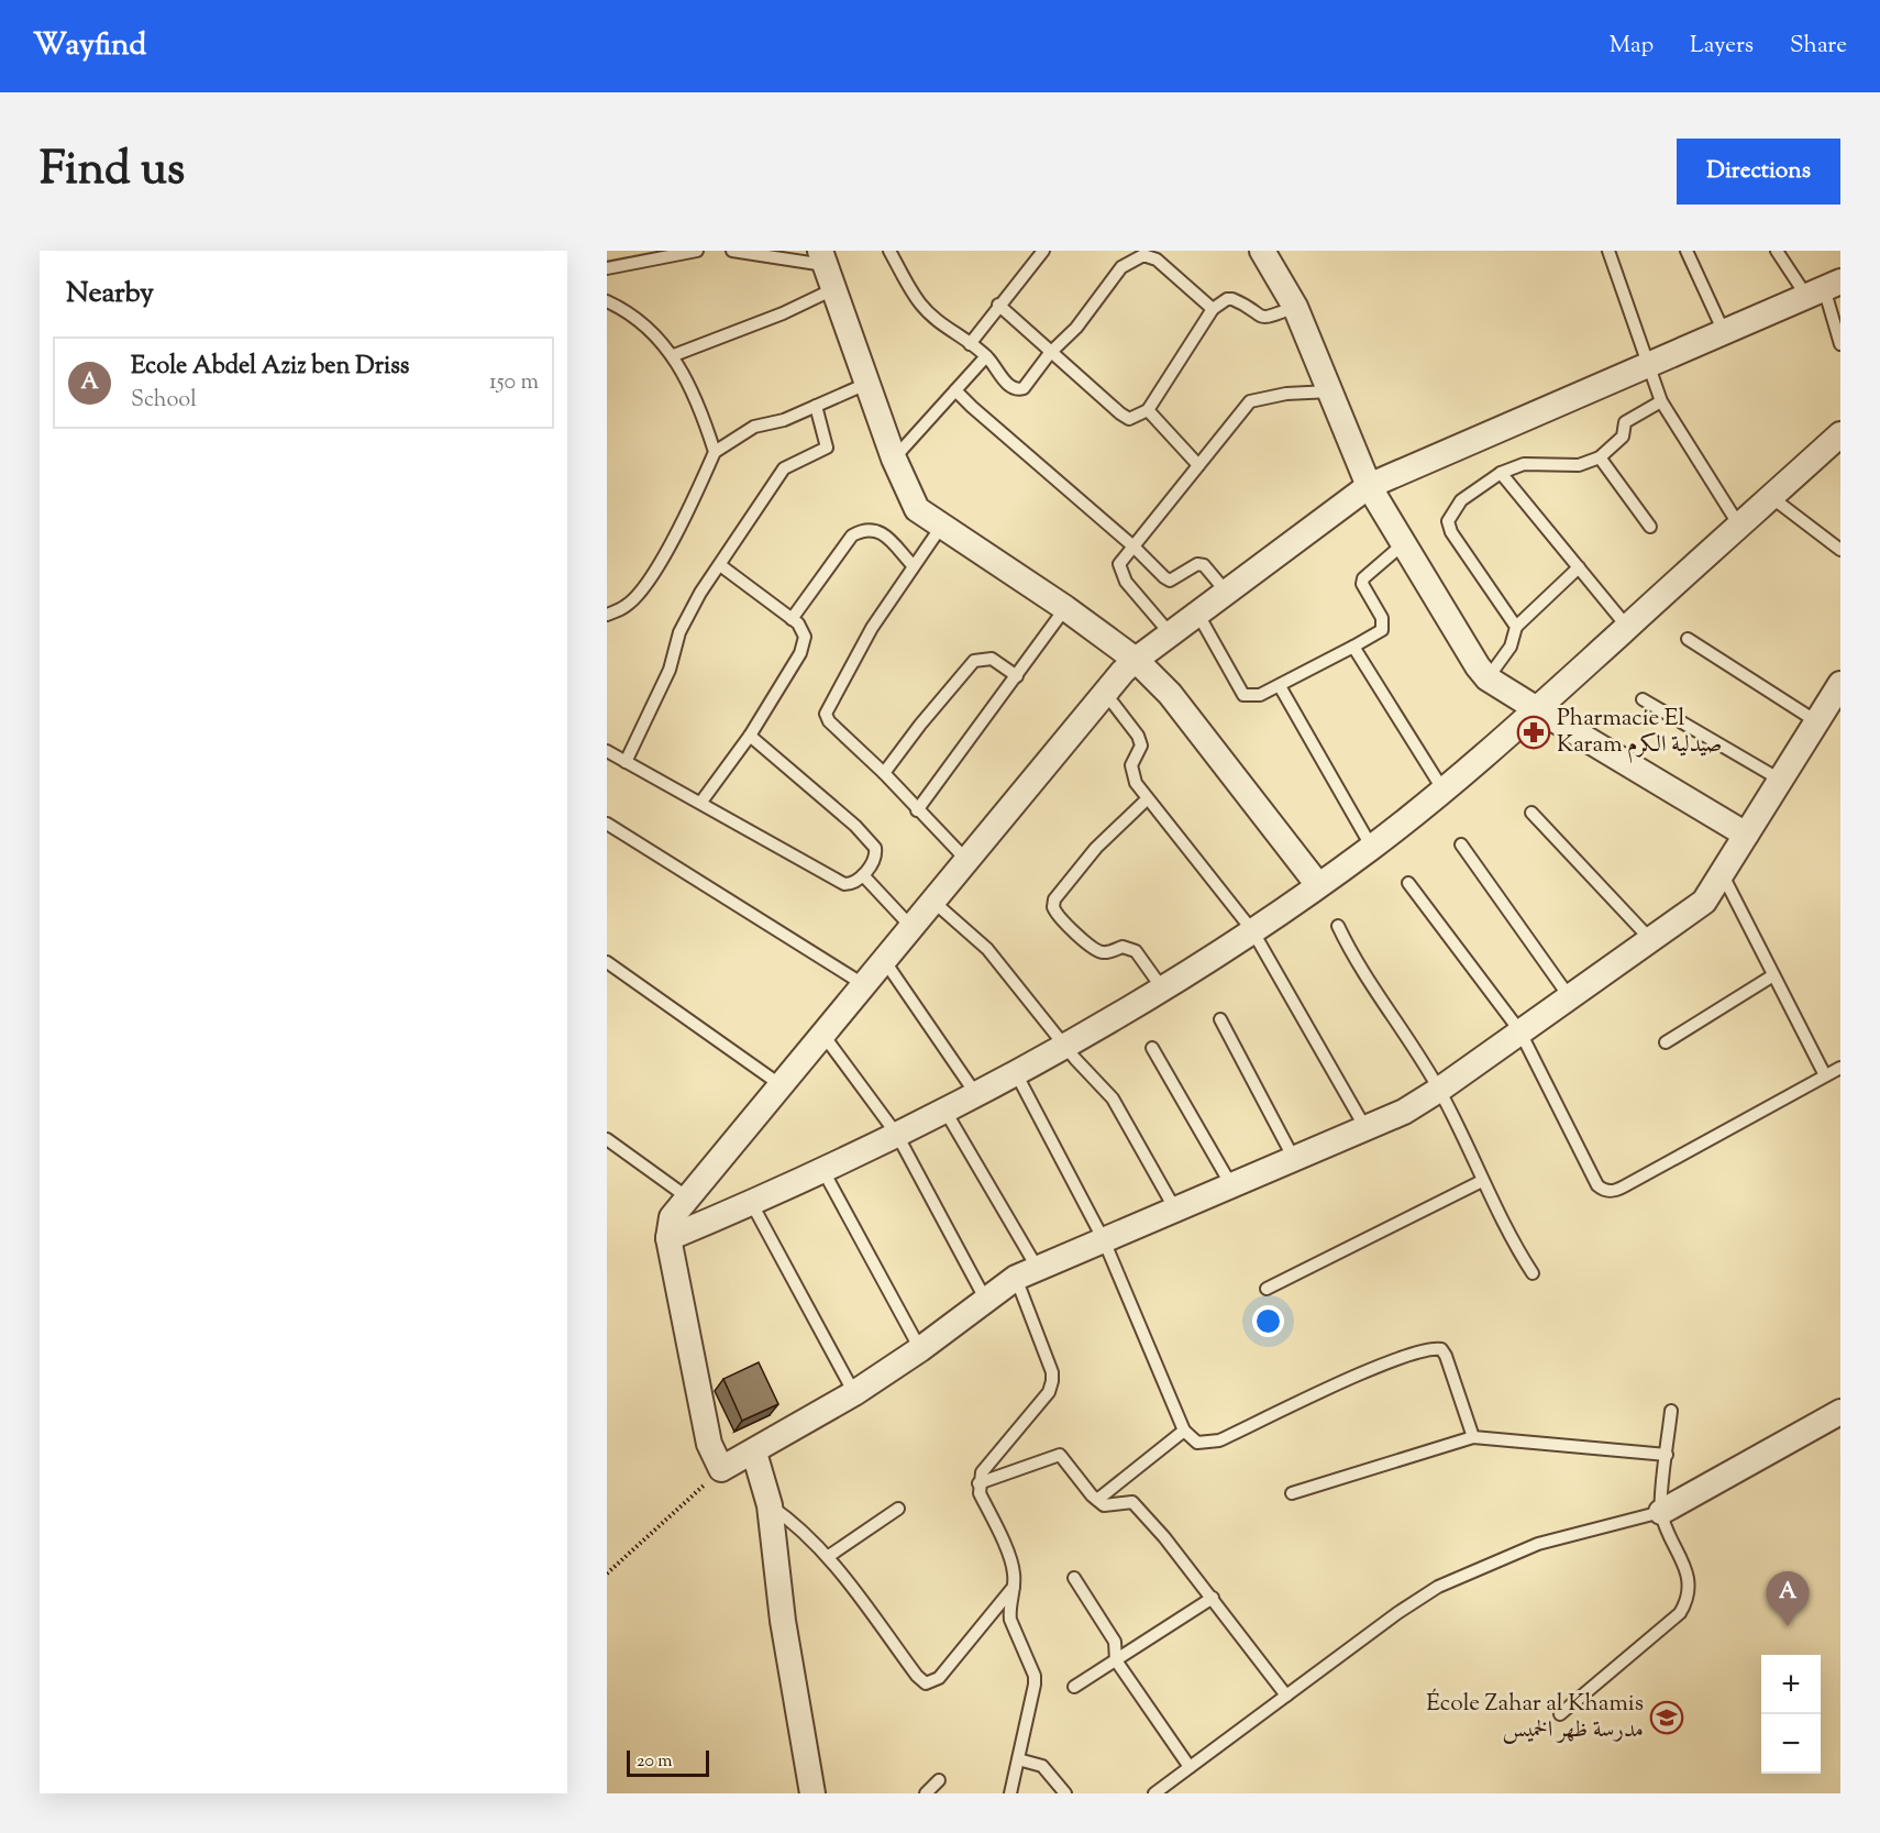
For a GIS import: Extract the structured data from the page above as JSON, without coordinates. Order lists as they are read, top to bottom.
{
  "places": {
    "pharmacy": ["Pharmacie El Karam صيدلية الكرم"],
    "school or university": ["École Zahar al Khamis مدرسة ظهر الخميس"]
  },
  "scale_bar": "20 m",
  "page": {
    "header": "Wayfind",
    "nav": ["Map", "Layers", "Share"],
    "title": "Find us",
    "buttons": "Directions",
    "heading": "Nearby",
    "list": [
      {
        "mark": "A",
        "name": "Ecole Abdel Aziz ben Driss",
        "note": "School",
        "value": "150 m"
      }
    ],
    "pins": "A",
    "map_buttons": ["+", "−"],
    "scale": "20 m"
  }
}
